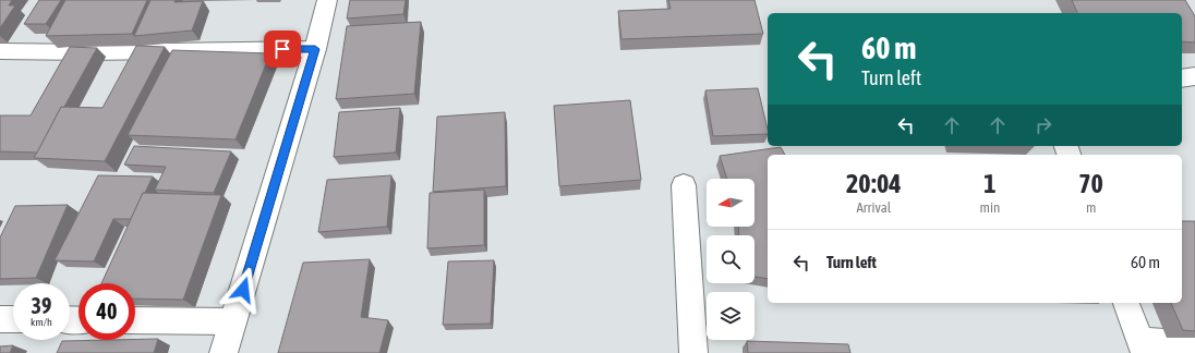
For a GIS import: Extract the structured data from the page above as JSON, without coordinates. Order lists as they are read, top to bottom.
{
  "north": "left",
  "page": {
    "turn": ["60 m", "Turn left"],
    "eta": [
      "20:04",
      "Arrival",
      "1",
      "min",
      "70",
      "m"
    ],
    "list": [
      {
        "name": "Turn left",
        "value": "60 m"
      }
    ],
    "speed": "39 km/h",
    "limit": "40"
  }
}
